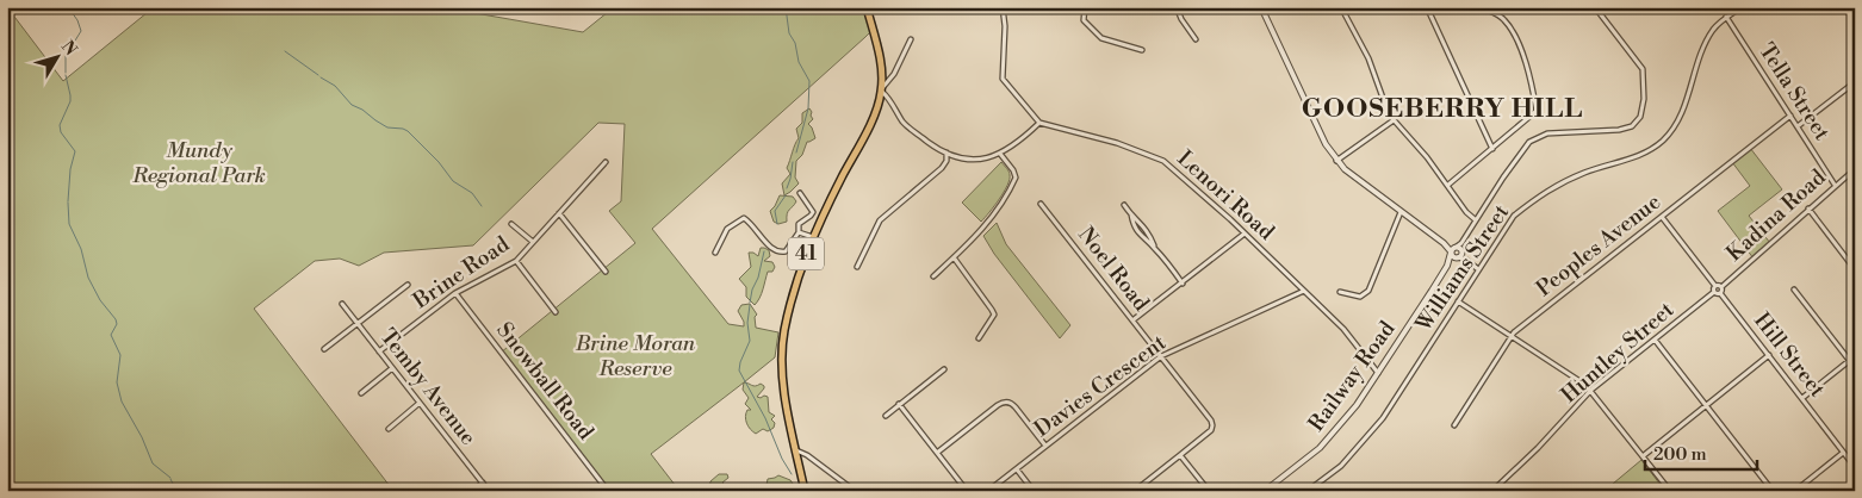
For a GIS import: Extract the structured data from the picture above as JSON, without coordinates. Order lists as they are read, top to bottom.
{
  "streets": {
    "main road": ["41"],
    "street": [
      "Tella Street",
      "Lenori Road",
      "Kadina Road",
      "Peoples Avenue",
      "Williams Street",
      "Noel Road",
      "Brine Road",
      "Huntley Street",
      "Hill Street",
      "Railway Road",
      "Snowball Road",
      "Davies Crescent",
      "Temby Avenue"
    ]
  },
  "crossings": [
    ["Tella Street", "Kadina Road"],
    ["Tella Street", "Peoples Avenue"],
    ["Tella Street", "Williams Street"],
    ["Lenori Road", "Railway Road"],
    ["Lenori Road", "Davies Crescent"],
    ["Kadina Road", "Huntley Street"],
    ["Kadina Road", "Hill Street"],
    ["Peoples Avenue", "Hill Street"],
    ["Noel Road", "Davies Crescent"],
    ["Brine Road", "Snowball Road"],
    ["Brine Road", "Temby Avenue"],
    ["Huntley Street", "Hill Street"]
  ],
  "districts": ["GOOSEBERRY HILL"],
  "parks": ["Mundy Regional Park", "Brine Moran Reserve"],
  "scale_bar": "200 m",
  "north": "top right"
}
